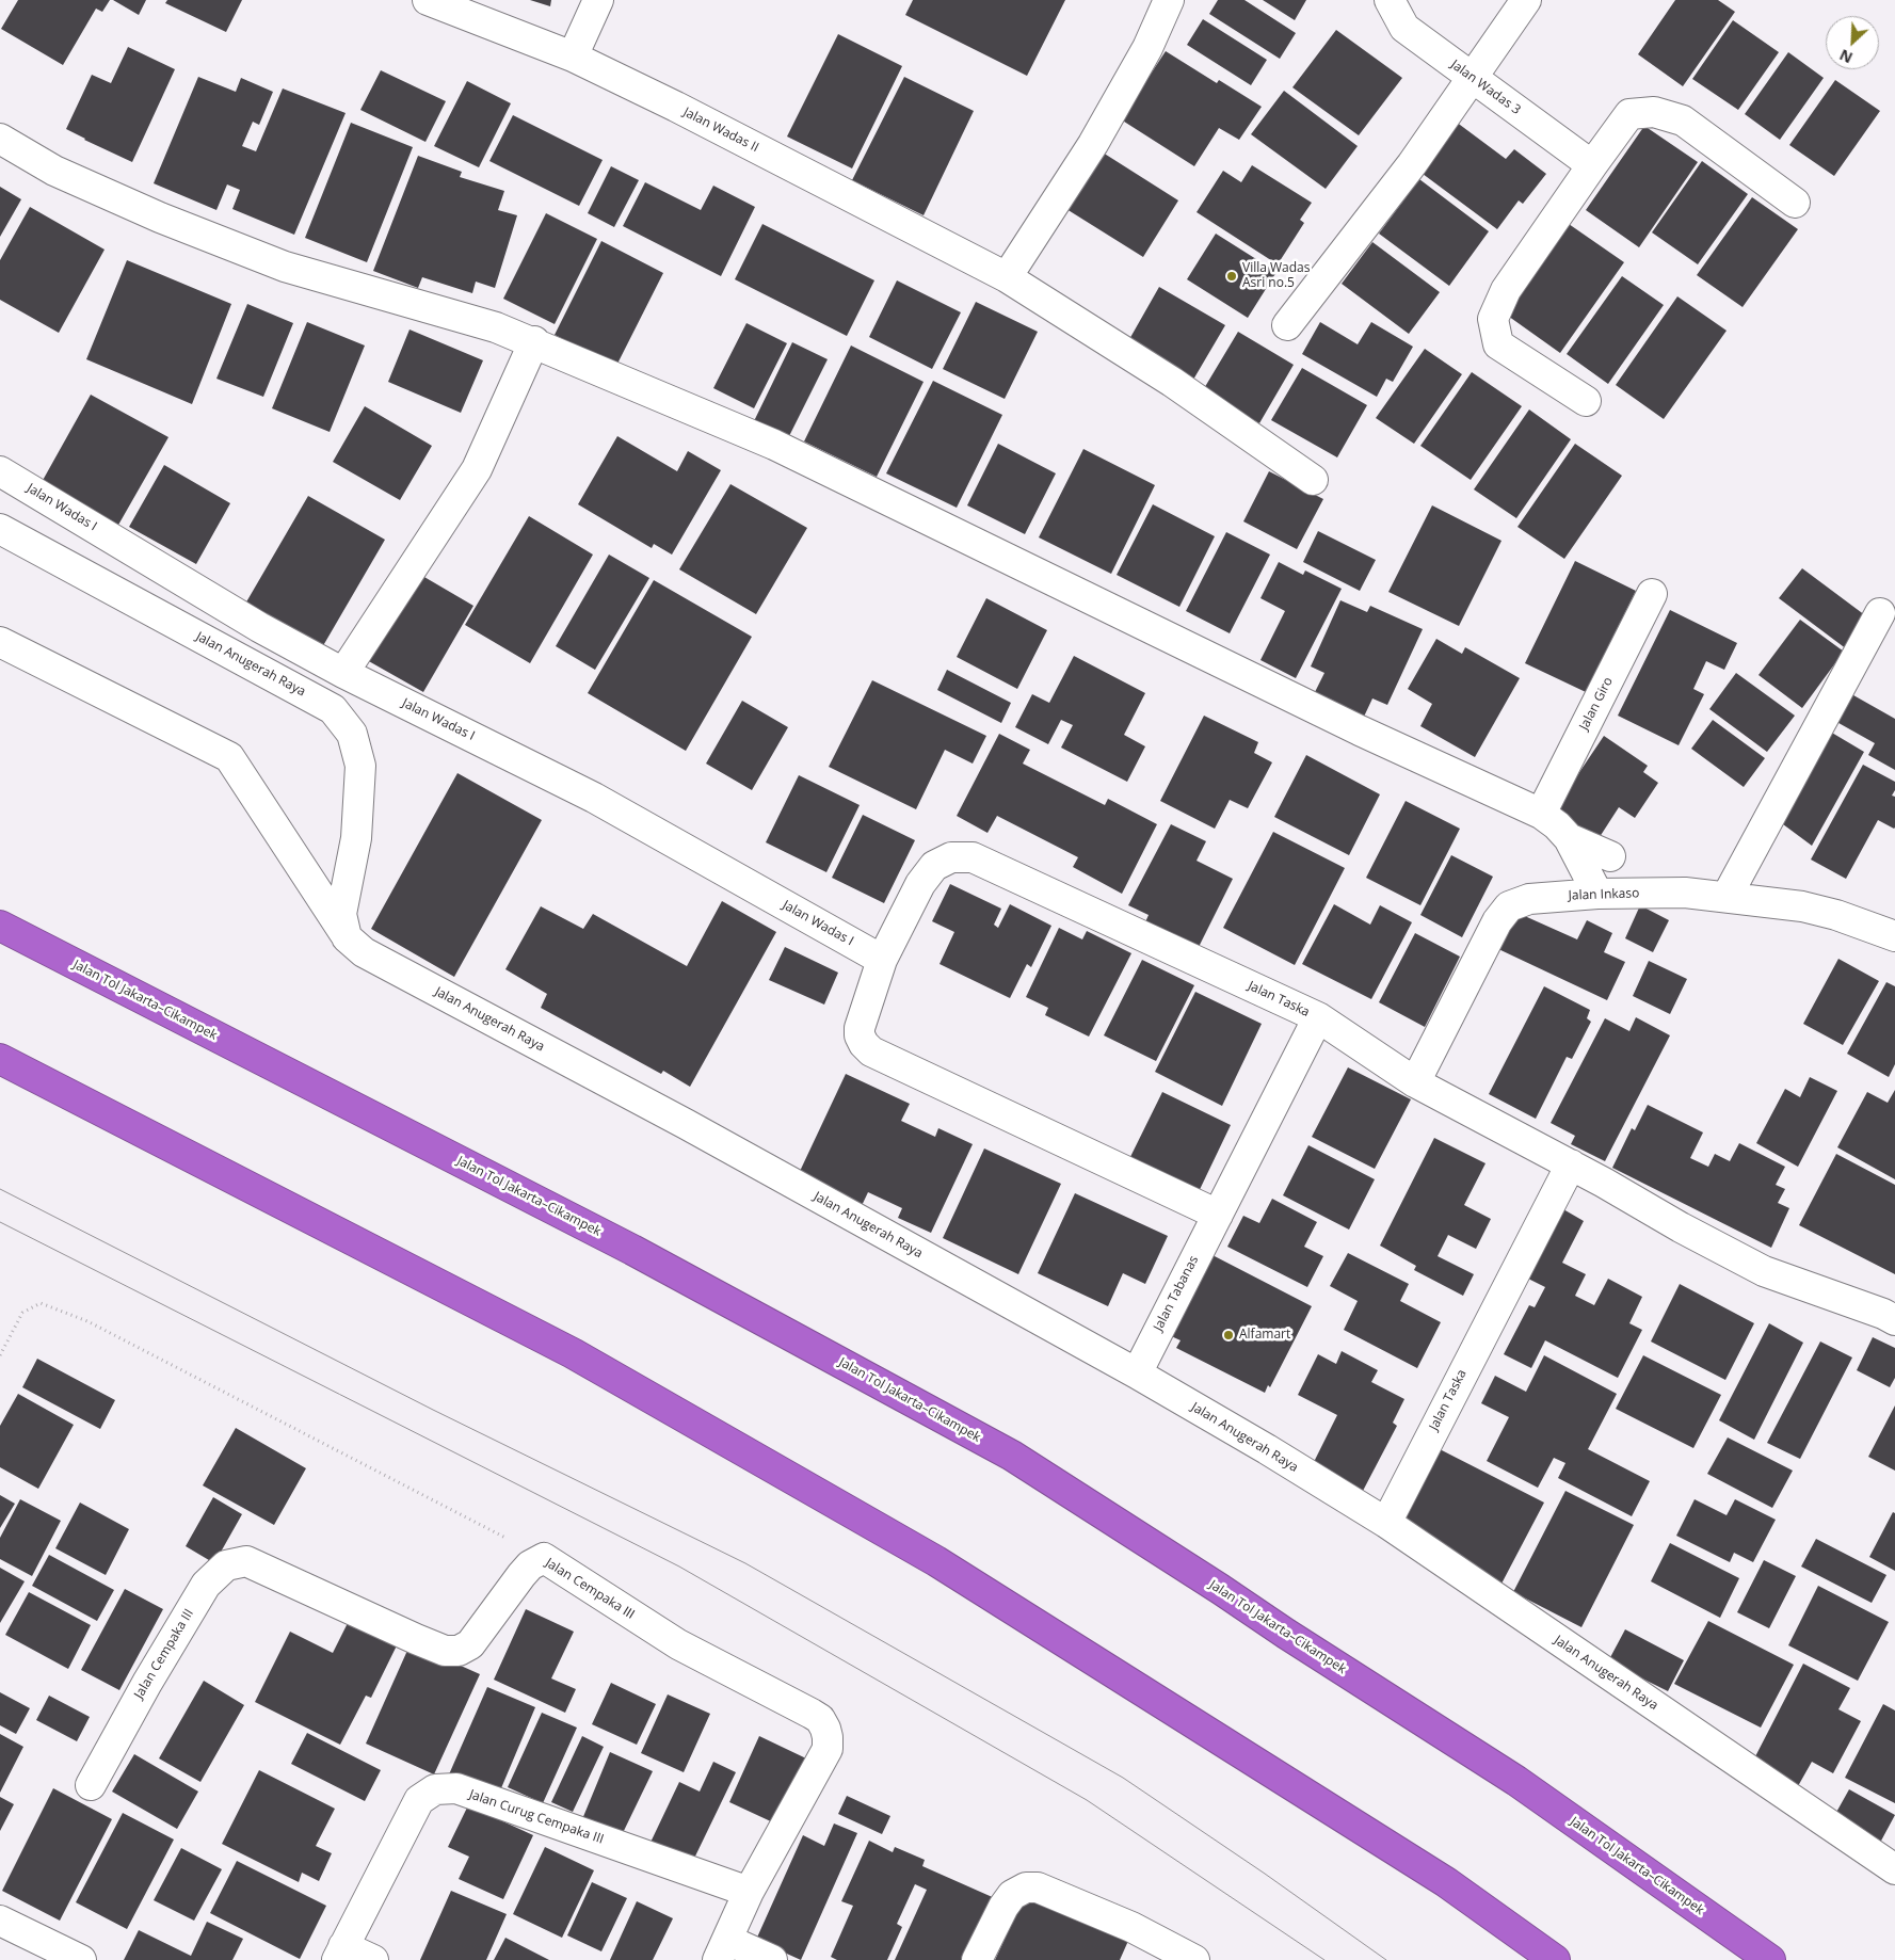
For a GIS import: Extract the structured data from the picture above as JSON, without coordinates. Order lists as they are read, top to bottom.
{
  "streets": {
    "highway": ["Jalan Tol Jakarta–Cikampek"],
    "street": [
      "Jalan Wadas 3",
      "Jalan Wadas II",
      "Jalan Wadas I",
      "Jalan Anugerah Raya",
      "Jalan Giro",
      "Jalan Inkaso",
      "Jalan Taska",
      "Jalan Tabanas",
      "Jalan Cempaka III",
      "Jalan Curug Cempaka III"
    ]
  },
  "crossings": [
    ["Jalan Wadas I", "Jalan Taska"],
    ["Jalan Anugerah Raya", "Jalan Taska"],
    ["Jalan Anugerah Raya", "Jalan Tabanas"],
    ["Jalan Inkaso", "Jalan Taska"],
    ["Jalan Taska", "Jalan Tabanas"],
    ["Jalan Cempaka III", "Jalan Curug Cempaka III"]
  ],
  "places": ["Villa Wadas Asri no.5", "Alfamart"],
  "north": "bottom left"
}
